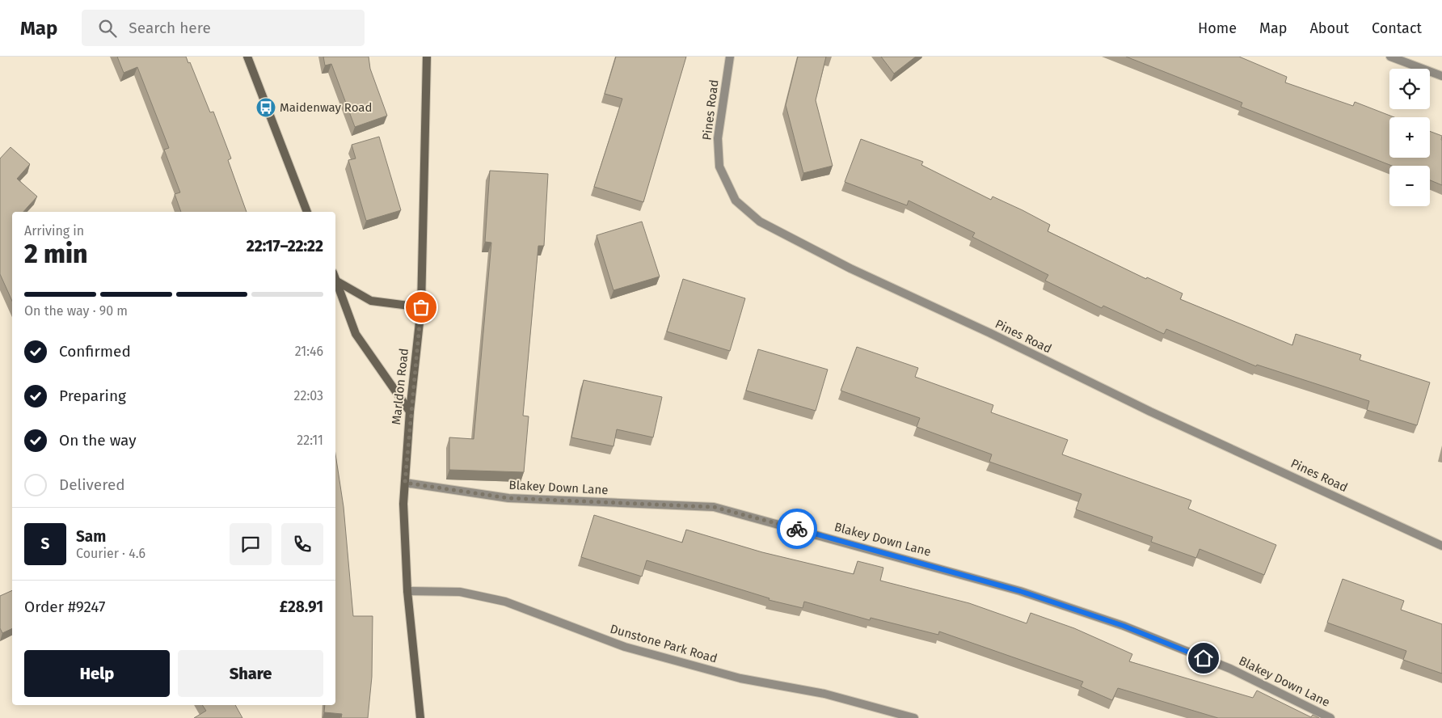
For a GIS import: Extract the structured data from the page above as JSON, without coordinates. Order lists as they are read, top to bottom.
{
  "streets": {
    "main road": ["Marldon Road"],
    "street": ["Pines Road", "Blakey Down Lane", "Dunstone Park Road"]
  },
  "crossings": [
    ["Marldon Road", "Blakey Down Lane"],
    ["Marldon Road", "Dunstone Park Road"]
  ],
  "places": {
    "bus stop": ["Maidenway Road"]
  },
  "page": {
    "header": "Map",
    "search": "Search here",
    "nav": [
      "Home",
      "Map",
      "About",
      "Contact"
    ],
    "map_buttons": ["+", "−"],
    "heading": ["2 min", "Arriving in", "22:17–22:22"],
    "panel": [
      "Sam",
      "Courier · 4.6",
      "Order #9247",
      "£28.91"
    ],
    "bar": "On the way · 90 m",
    "list": [
      ["Confirmed", "21:46"],
      ["Preparing", "22:03"],
      ["On the way", "22:11"],
      "Delivered"
    ],
    "round": "S",
    "buttons": ["Help", "Share"]
  }
}
